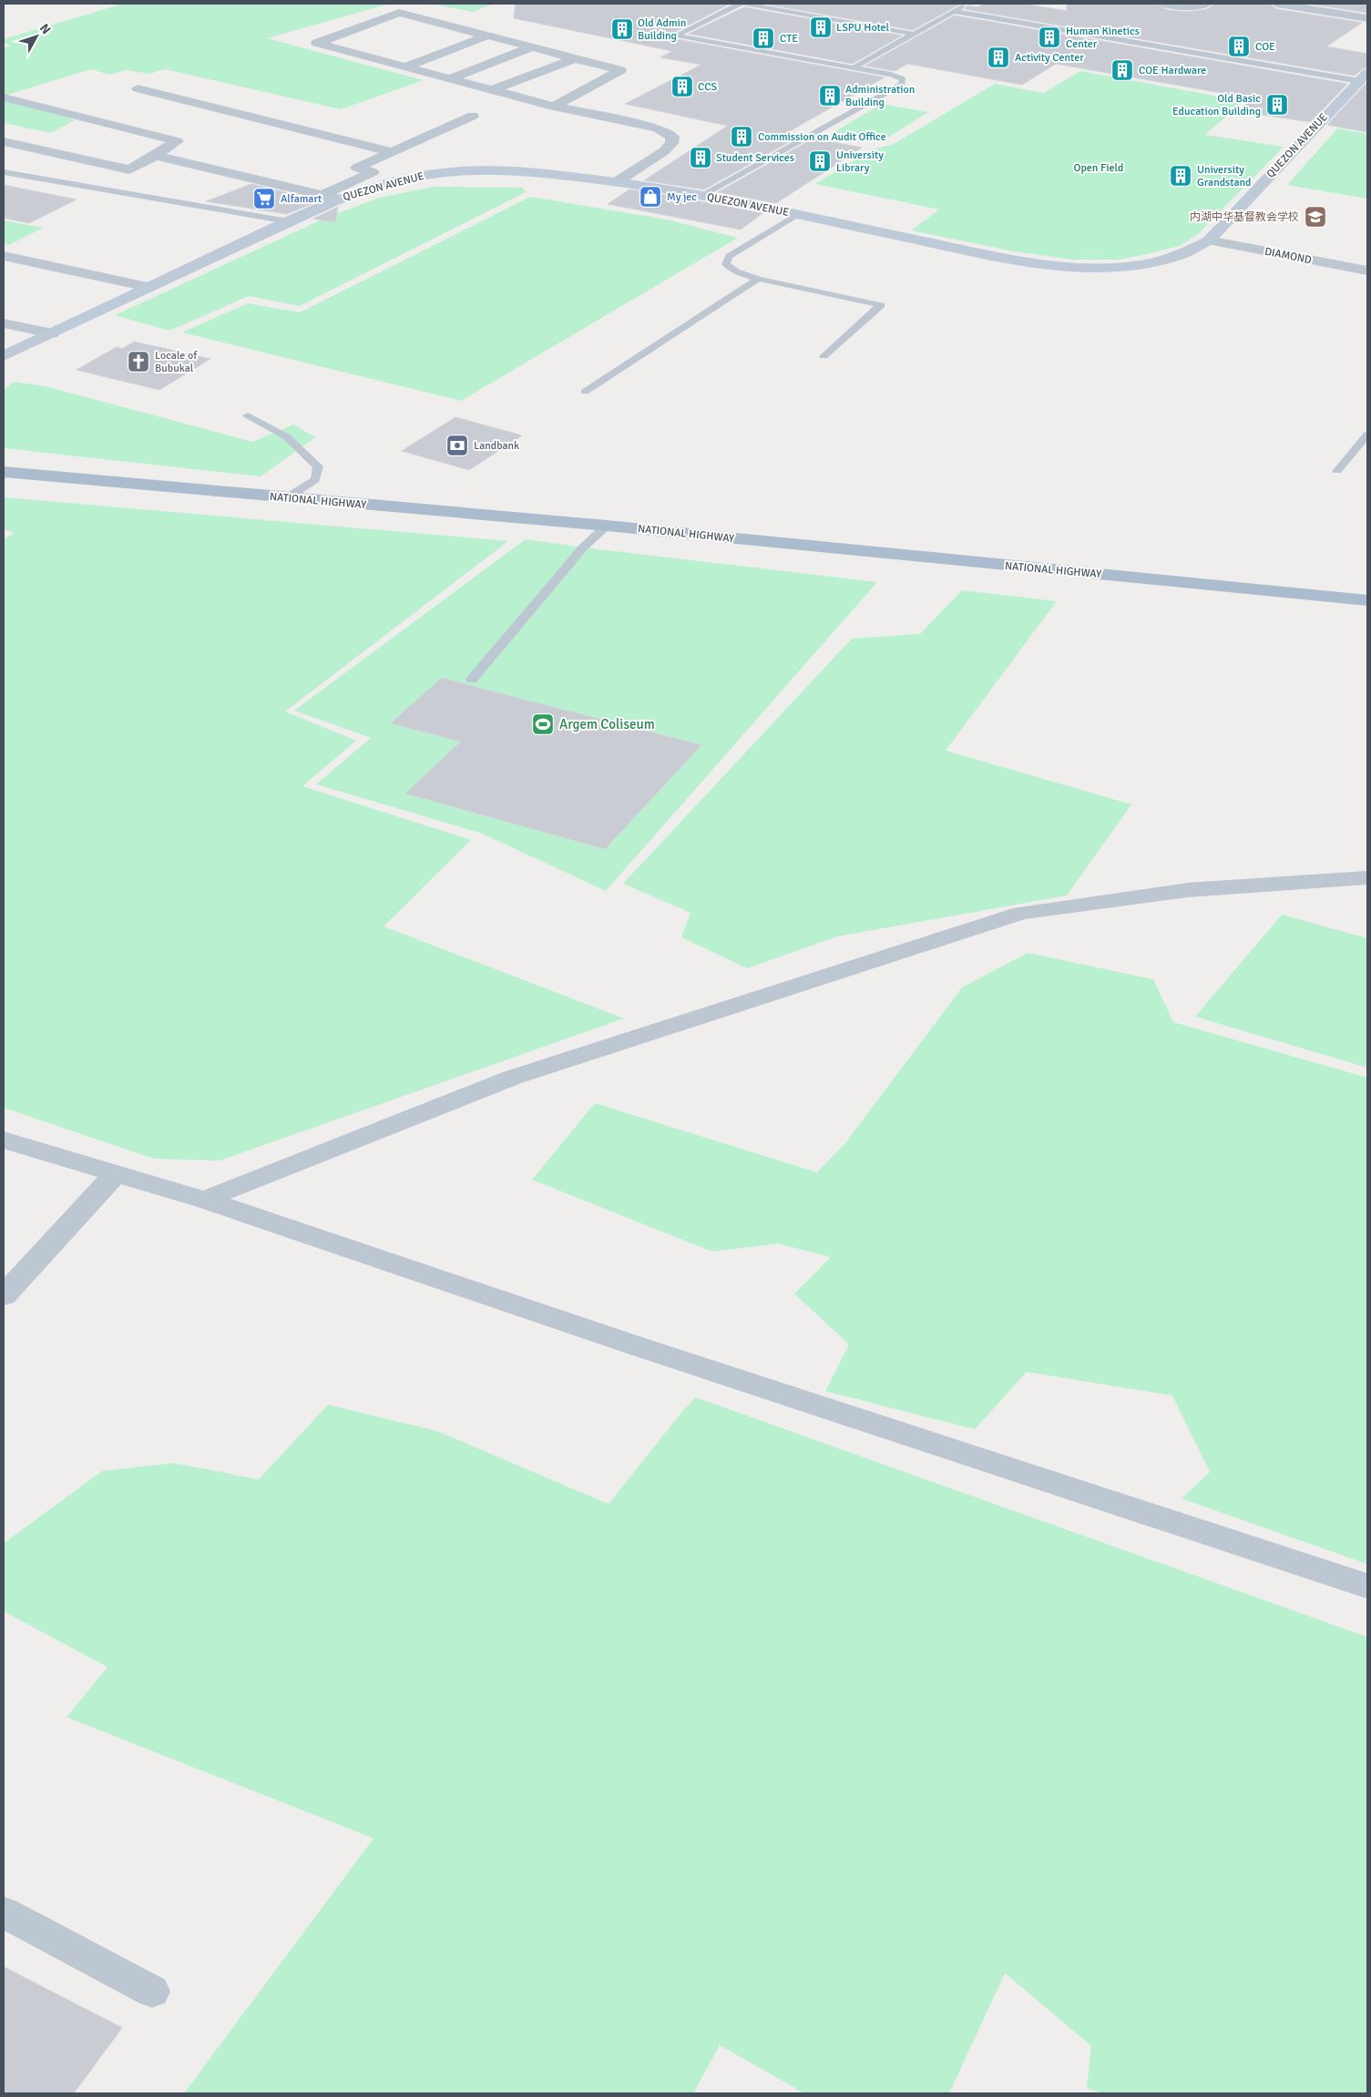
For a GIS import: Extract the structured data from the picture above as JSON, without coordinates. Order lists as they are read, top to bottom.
{
  "streets": {
    "main road": ["QUEZON AVENUE", "NATIONAL HIGHWAY"],
    "street": ["DIAMOND"]
  },
  "crossings": [
    ["QUEZON AVENUE", "DIAMOND"]
  ],
  "parks": ["Open Field"],
  "places": {
    "building": [
      "LSPU Hotel",
      "Old Admin Building",
      "Human Kinetics Center",
      "CTE",
      "COE",
      "Activity Center",
      "COE Hardware",
      "CCS",
      "Administration Building",
      "Old Basic Education Building",
      "Commission on Audit Office",
      "Student Services",
      "University Library",
      "University Grandstand"
    ],
    "shop": ["My jec"],
    "supermarket": ["Alfamart"],
    "school or university": ["内湖中华基督教会学校"],
    "church": ["Locale of Bubukal"],
    "bank": ["Landbank"],
    "sports": ["Argem Coliseum"]
  },
  "north": "top right"
}
